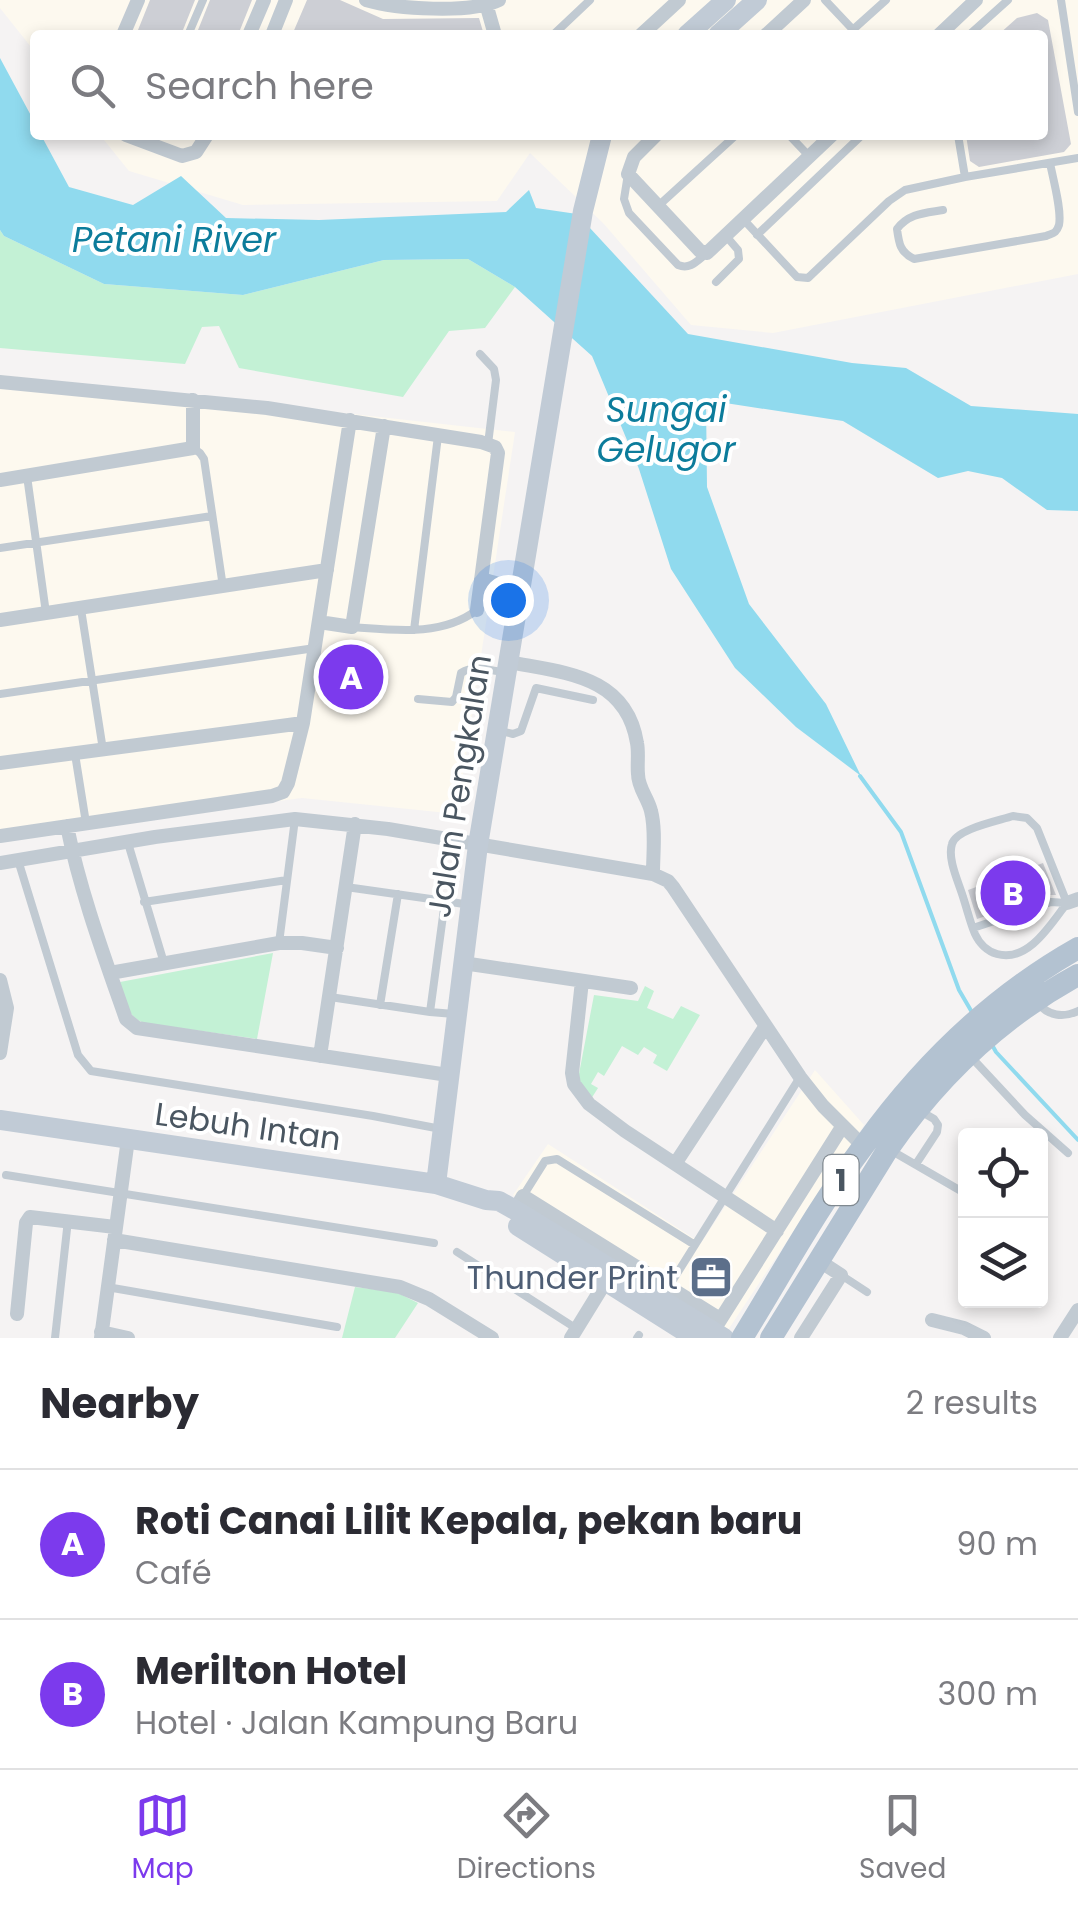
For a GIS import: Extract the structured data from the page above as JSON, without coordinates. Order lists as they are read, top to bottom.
{
  "streets": {
    "main road": ["Jalan Pengkalan", "Lebuh Intan", "1"]
  },
  "crossings": [
    ["Jalan Pengkalan", "Lebuh Intan"]
  ],
  "water": ["Petani River", "Sungai Gelugor"],
  "places": {
    "office": ["Thunder Print"]
  },
  "page": {
    "search": "Search here",
    "pins": ["A", "B"],
    "heading": ["Nearby", "2 results"],
    "list": [
      {
        "mark": "A",
        "name": "Roti Canai Lilit Kepala, pekan baru",
        "note": "Café",
        "value": "90 m"
      },
      {
        "mark": "B",
        "name": "Merilton Hotel",
        "note": "Hotel · Jalan Kampung Baru",
        "value": "300 m"
      }
    ],
    "nav": ["Map", "Directions", "Saved"]
  }
}
